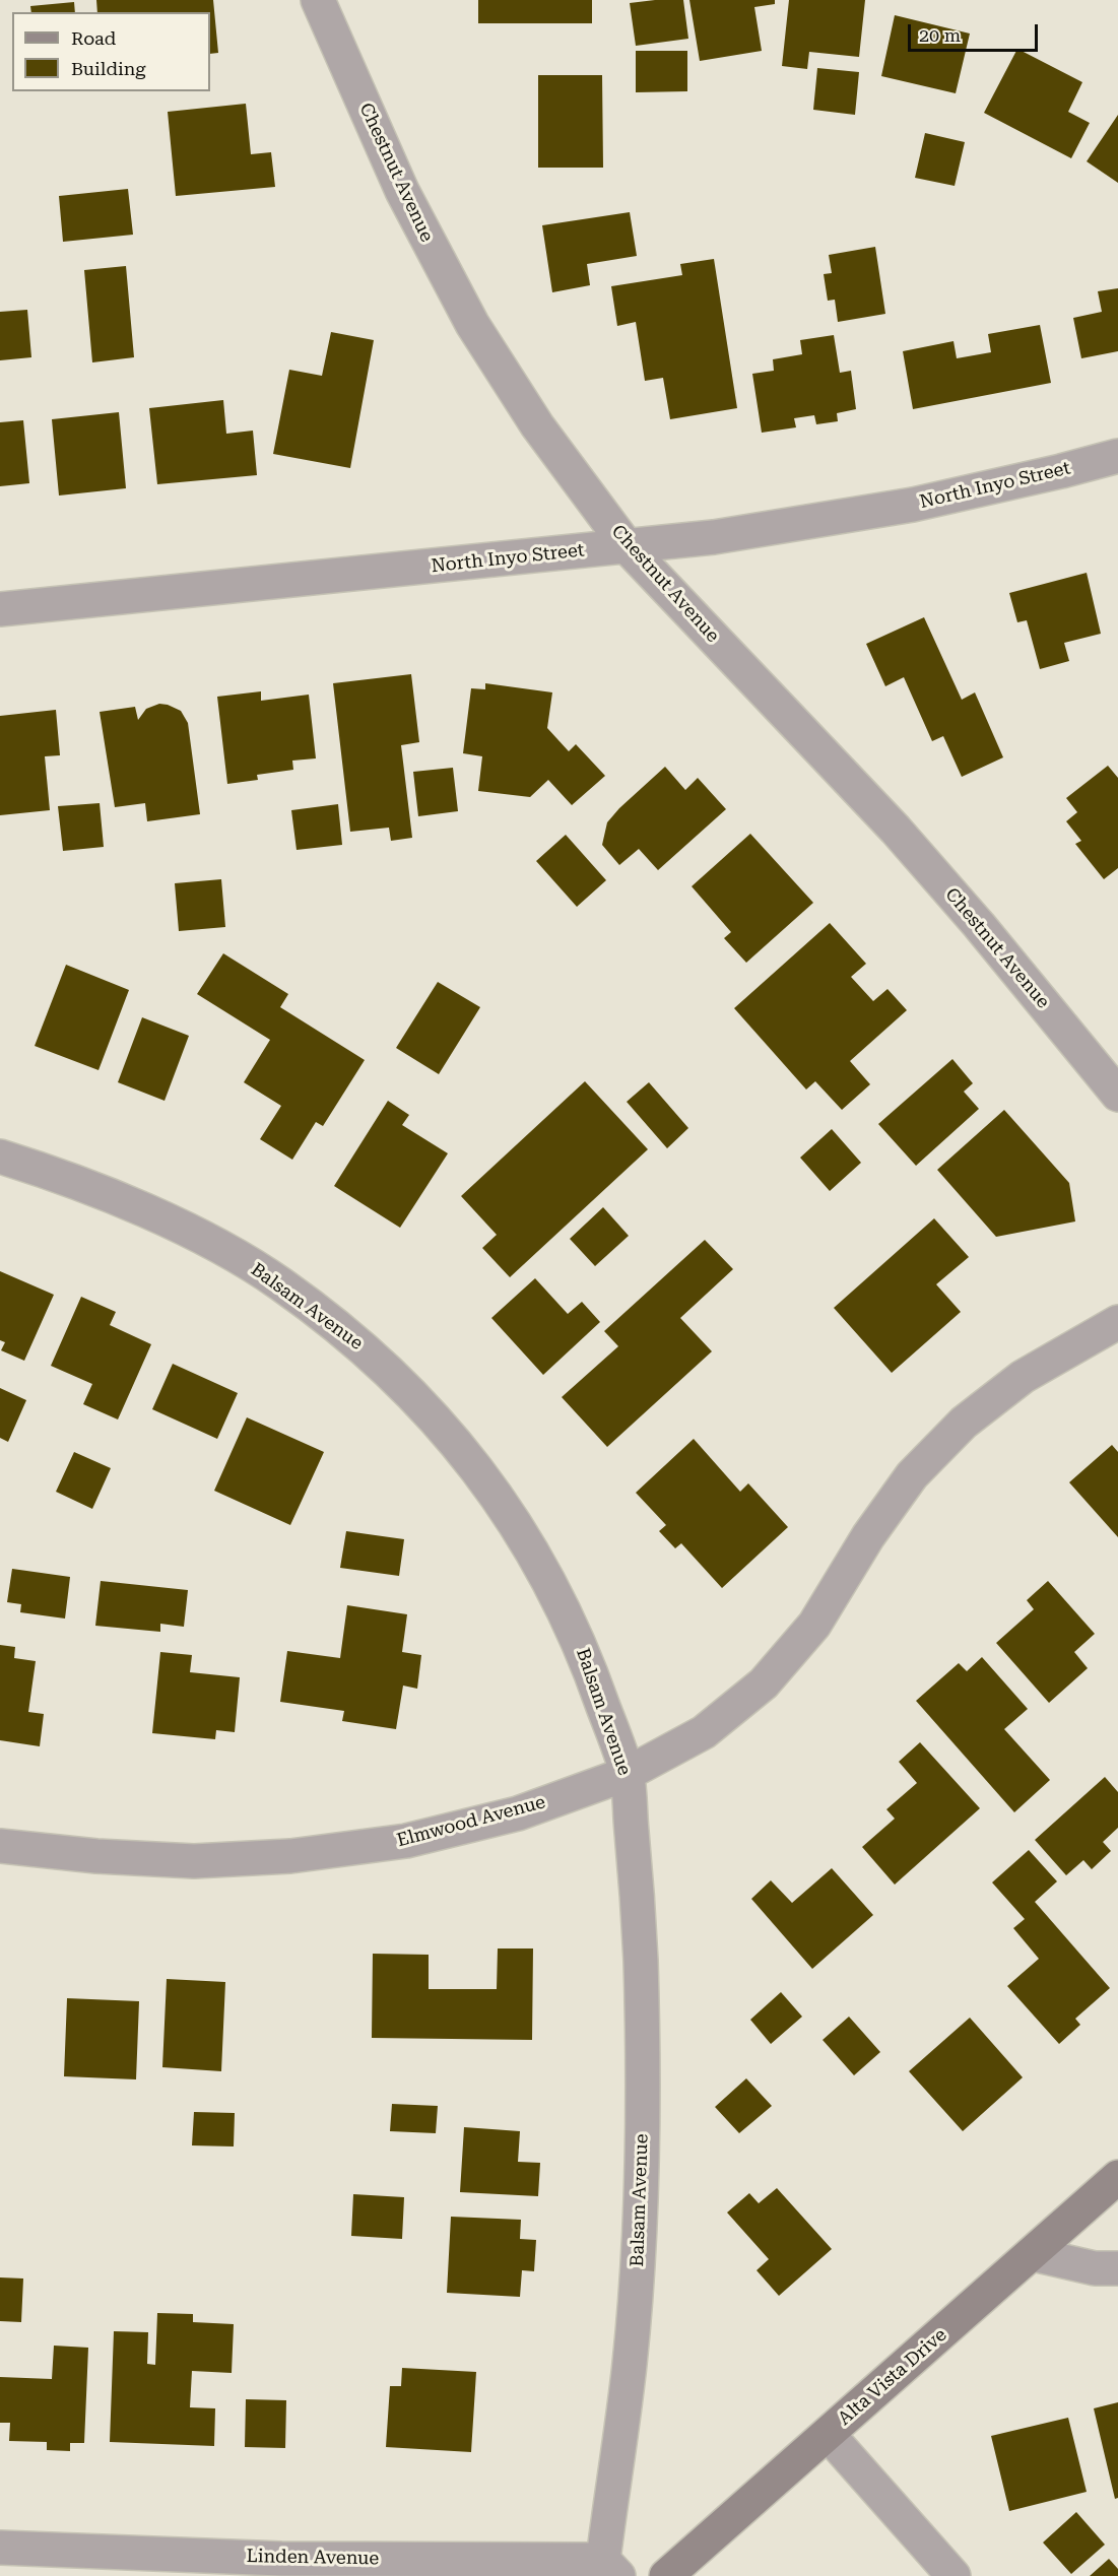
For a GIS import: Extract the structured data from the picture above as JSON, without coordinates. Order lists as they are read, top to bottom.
{
  "streets": {
    "street": [
      "Chestnut Avenue",
      "North Inyo Street",
      "Balsam Avenue",
      "Elmwood Avenue",
      "Alta Vista Drive",
      "Linden Avenue"
    ]
  },
  "crossings": [
    ["Chestnut Avenue", "North Inyo Street"],
    ["Balsam Avenue", "Elmwood Avenue"],
    ["Balsam Avenue", "Linden Avenue"]
  ],
  "legend": ["Road", "Building"],
  "scale_bar": "20 m"
}
